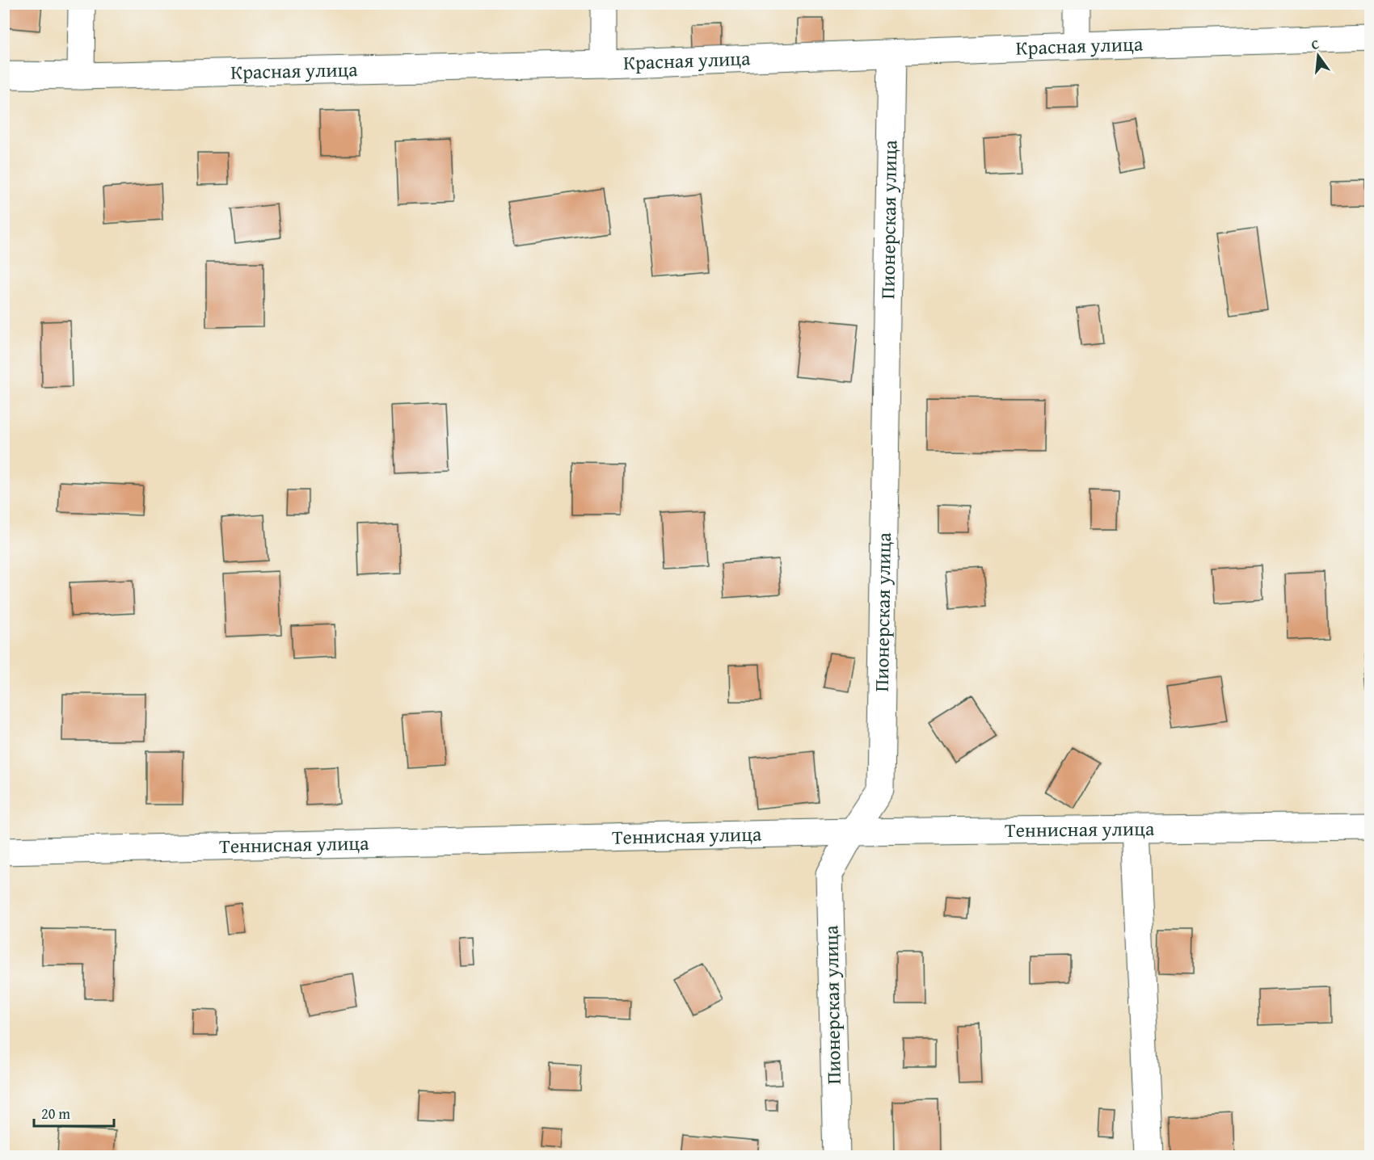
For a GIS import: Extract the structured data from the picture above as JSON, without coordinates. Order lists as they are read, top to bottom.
{
  "streets": {
    "street": ["Красная улица", "Пионерская улица", "Теннисная улица"]
  },
  "crossings": [
    ["Красная улица", "Пионерская улица"],
    ["Пионерская улица", "Теннисная улица"]
  ],
  "scale_bar": "20 m",
  "north": "top"
}
